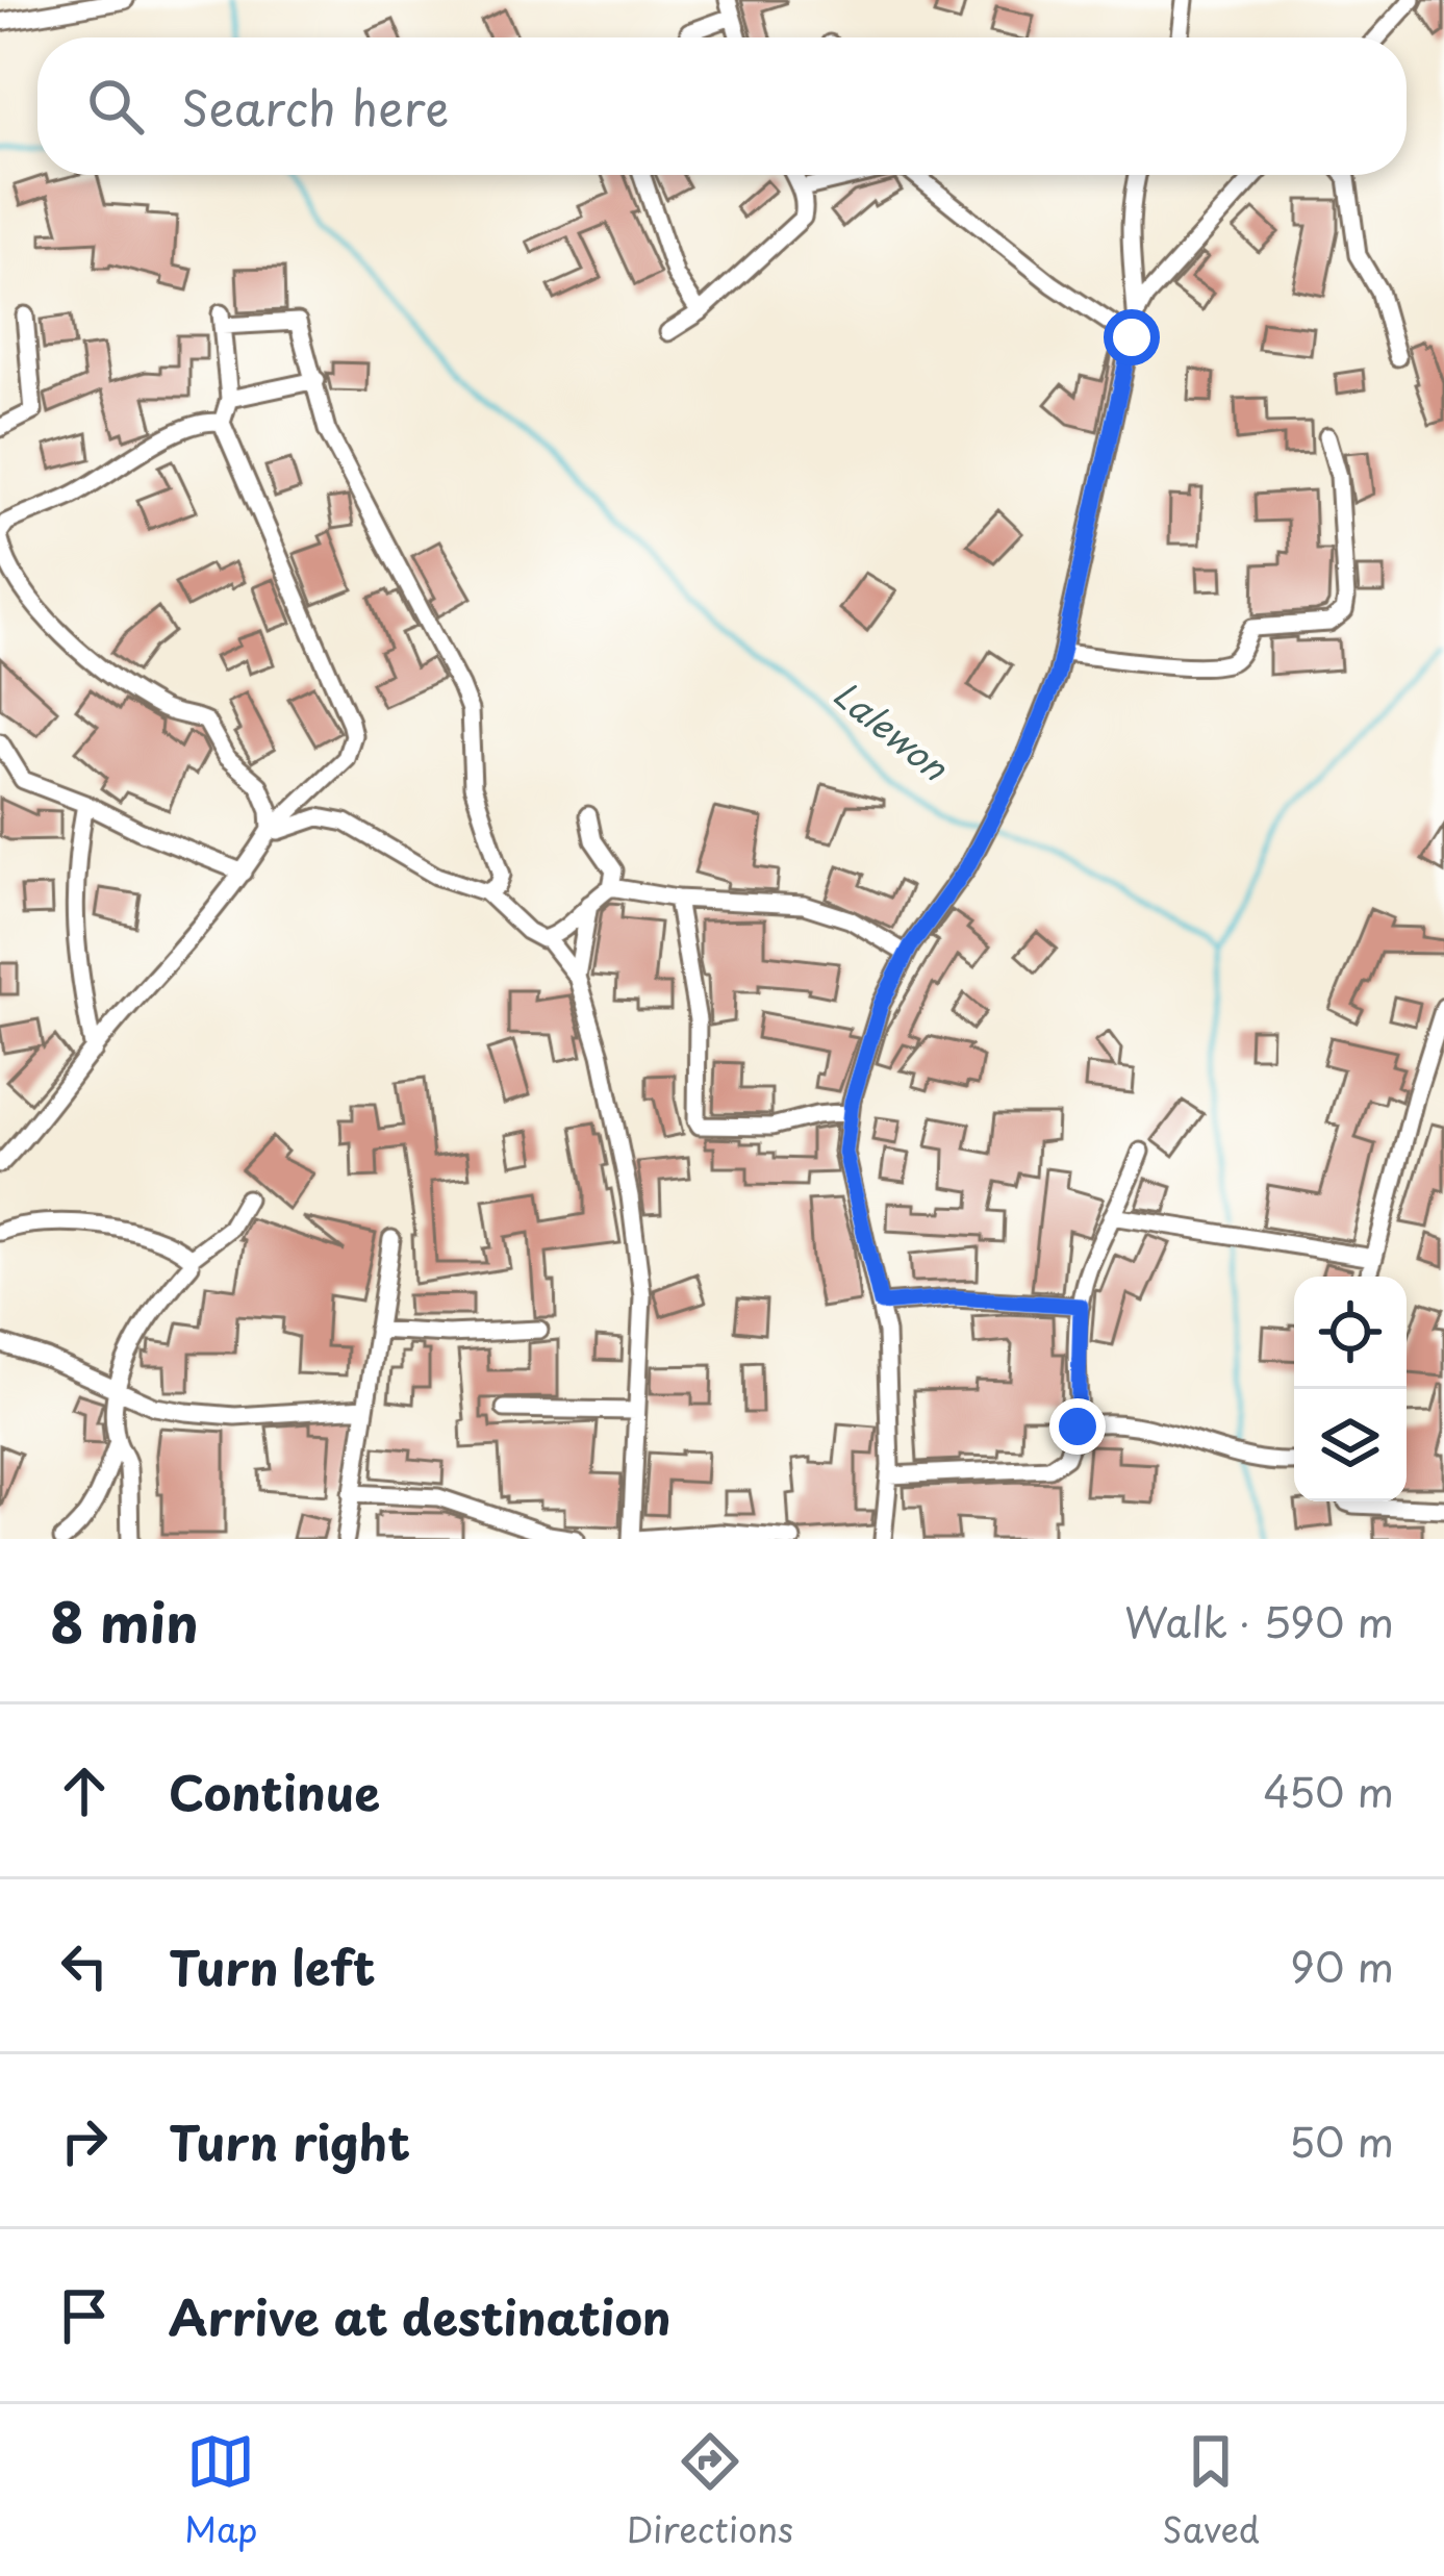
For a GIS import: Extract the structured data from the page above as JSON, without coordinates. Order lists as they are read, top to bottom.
{
  "water": ["Lalewon"],
  "page": {
    "search": "Search here",
    "heading": ["8 min", "Walk · 590 m"],
    "list": [
      ["Continue", "450 m"],
      ["Turn left", "90 m"],
      ["Turn right", "50 m"],
      "Arrive at destination"
    ],
    "nav": ["Map", "Directions", "Saved"]
  }
}
